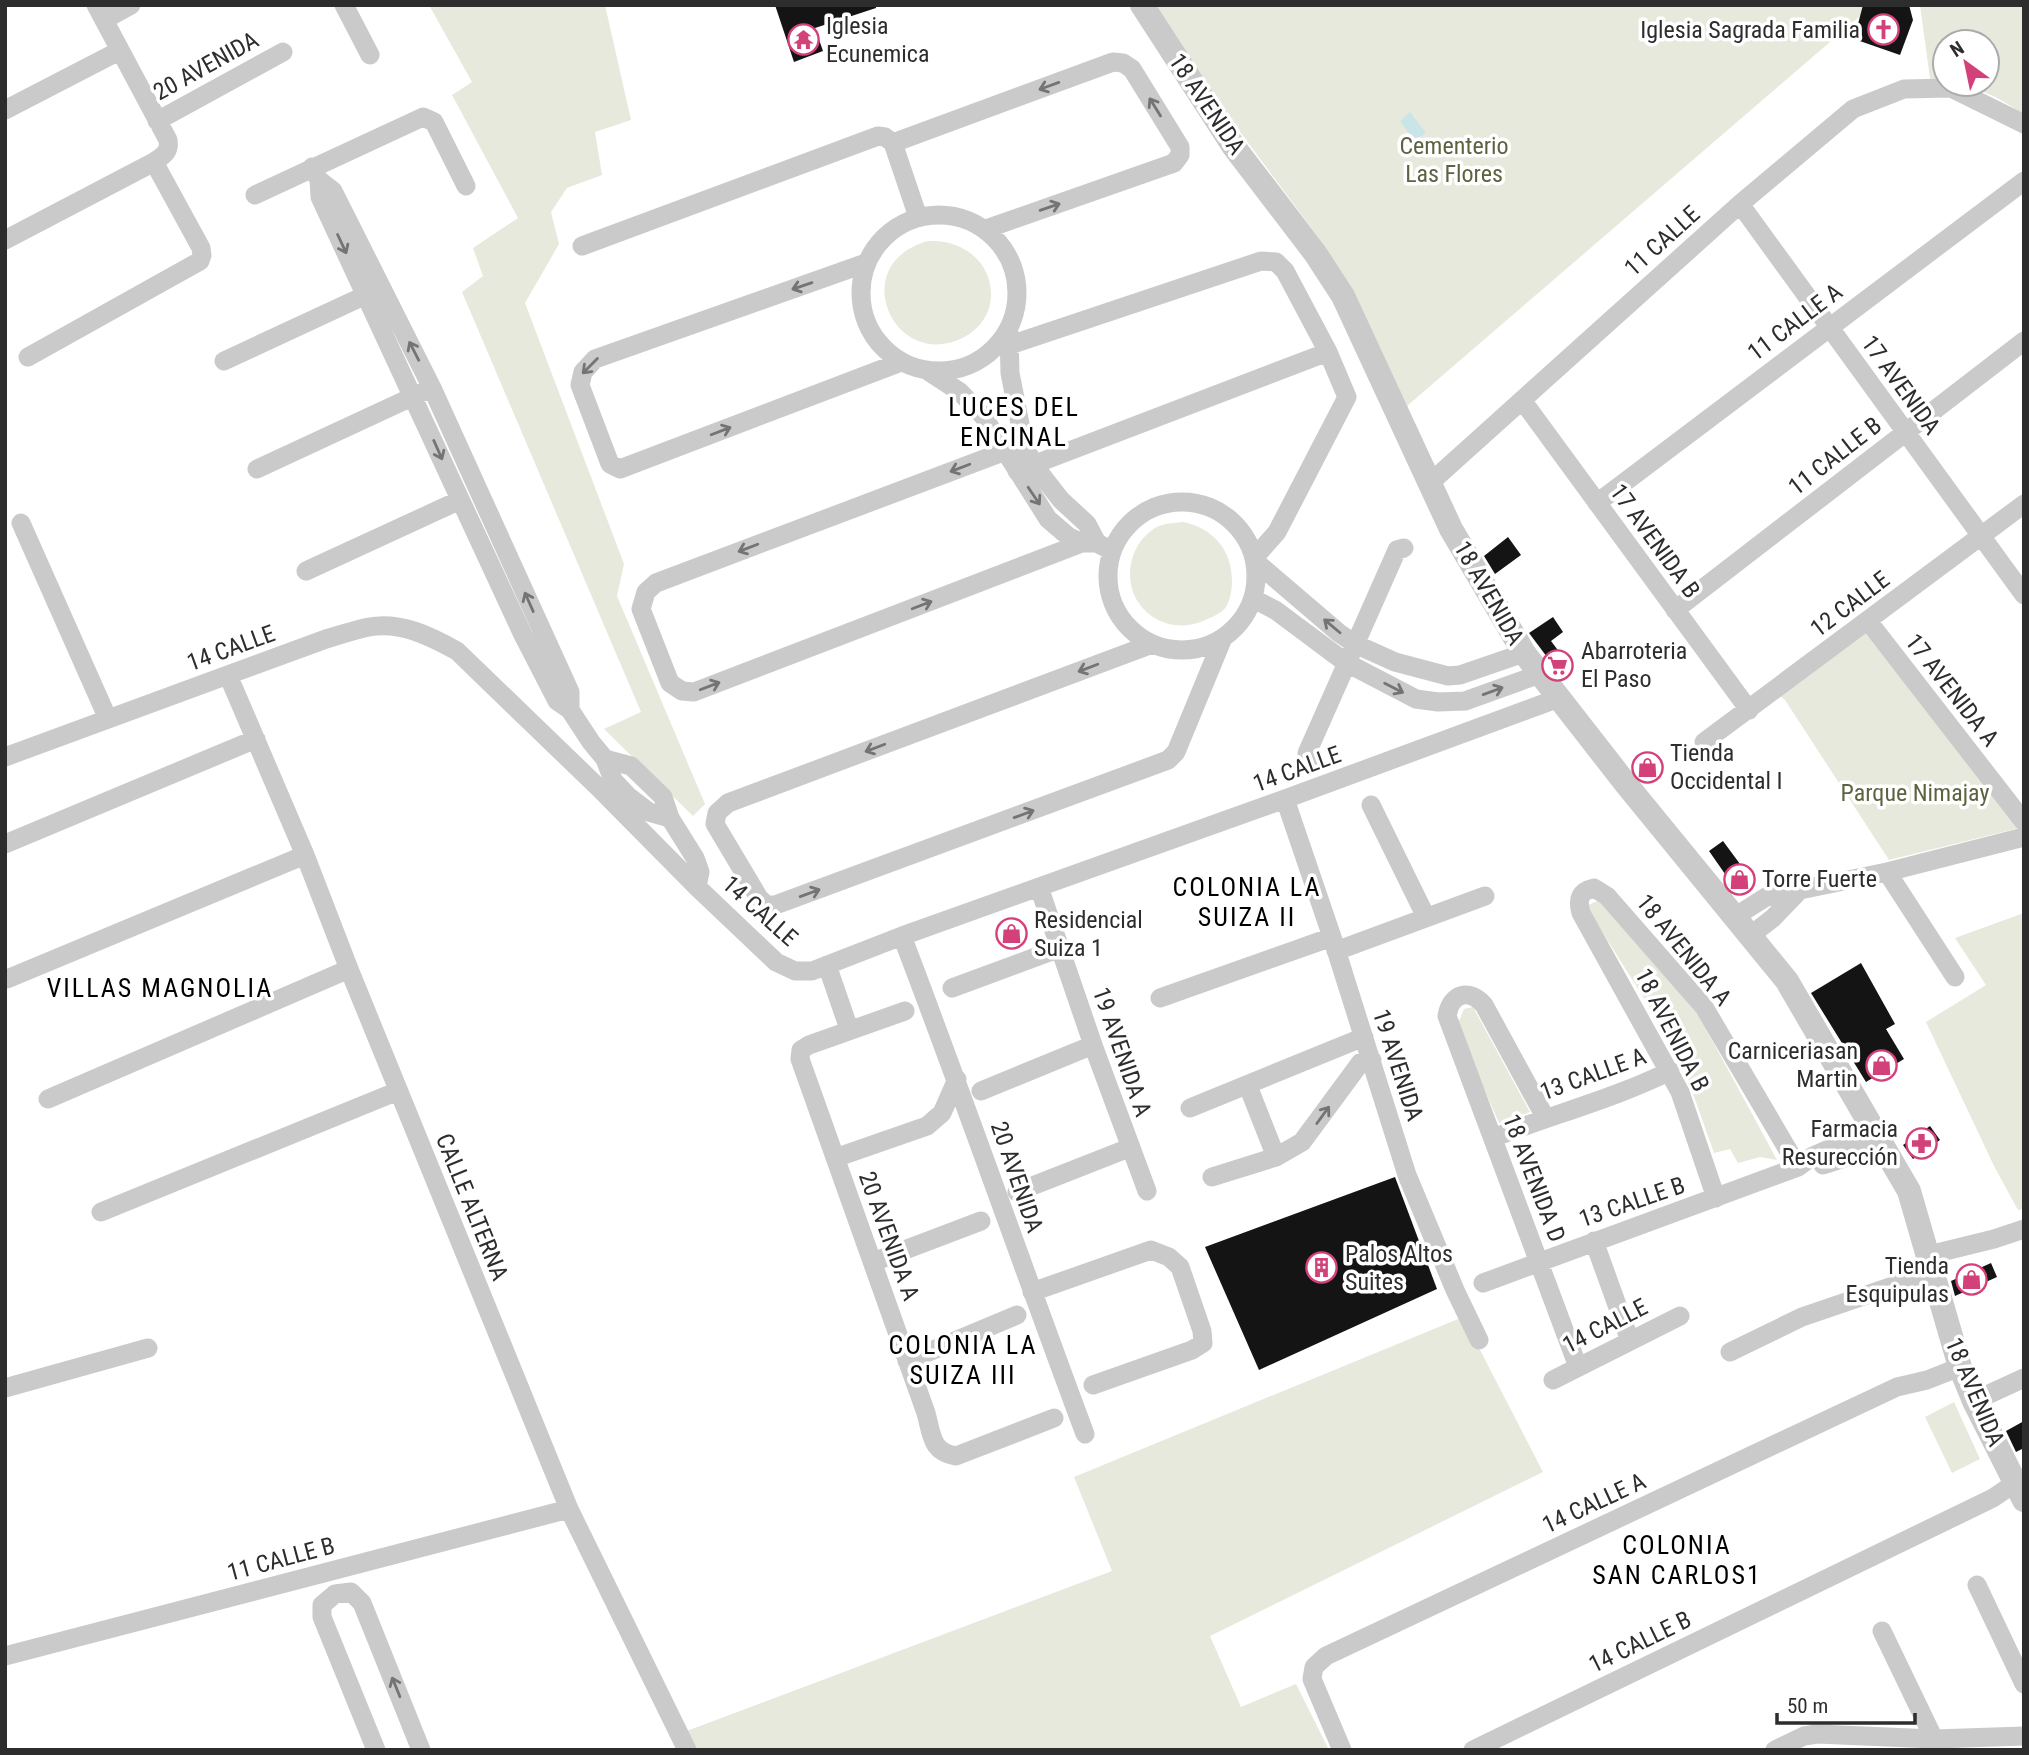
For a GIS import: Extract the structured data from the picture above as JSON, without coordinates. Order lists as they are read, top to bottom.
{
  "streets": {
    "street": [
      "20 AVENIDA",
      "18 AVENIDA",
      "11 CALLE",
      "11 CALLE A",
      "17 AVENIDA",
      "11 CALLE B",
      "17 AVENIDA B",
      "12 CALLE",
      "14 CALLE",
      "17 AVENIDA A",
      "18 AVENIDA A",
      "18 AVENIDA B",
      "19 AVENIDA A",
      "19 AVENIDA",
      "13 CALLE A",
      "18 AVENIDA D",
      "13 CALLE B",
      "CALLE ALTERNA",
      "20 AVENIDA A",
      "14 CALLE A",
      "14 CALLE B"
    ]
  },
  "crossings": [
    ["20 AVENIDA", "14 CALLE"],
    ["18 AVENIDA", "11 CALLE"],
    ["18 AVENIDA", "14 CALLE"],
    ["18 AVENIDA", "13 CALLE B"],
    ["18 AVENIDA", "14 CALLE A"],
    ["18 AVENIDA", "14 CALLE B"],
    ["11 CALLE", "17 AVENIDA"],
    ["11 CALLE", "17 AVENIDA B"],
    ["11 CALLE A", "17 AVENIDA"],
    ["11 CALLE A", "17 AVENIDA B"],
    ["17 AVENIDA", "11 CALLE B"],
    ["17 AVENIDA", "12 CALLE"],
    ["11 CALLE B", "17 AVENIDA B"],
    ["11 CALLE B", "CALLE ALTERNA"],
    ["17 AVENIDA B", "12 CALLE"],
    ["12 CALLE", "17 AVENIDA A"],
    ["14 CALLE", "19 AVENIDA A"],
    ["14 CALLE", "19 AVENIDA"],
    ["14 CALLE", "18 AVENIDA D"],
    ["14 CALLE", "CALLE ALTERNA"],
    ["18 AVENIDA A", "18 AVENIDA B"],
    ["18 AVENIDA A", "13 CALLE B"],
    ["18 AVENIDA B", "13 CALLE A"],
    ["18 AVENIDA B", "13 CALLE B"],
    ["13 CALLE A", "18 AVENIDA D"],
    ["18 AVENIDA D", "13 CALLE B"]
  ],
  "districts": [
    "LUCES DEL ENCINAL",
    "COLONIA LA SUIZA II",
    "VILLAS MAGNOLIA",
    "COLONIA LA SUIZA III",
    "COLONIA SAN CARLOS1"
  ],
  "parks": ["Cementerio Las Flores", "Parque Nimajay"],
  "places": {
    "church": ["Iglesia Sagrada Familia"],
    "temple": ["Iglesia Ecunemica"],
    "supermarket": ["Abarroteria El Paso"],
    "shop": [
      "Tienda Occidental I",
      "Torre Fuerte",
      "Residencial Suiza 1",
      "Carniceriasan Martin",
      "Tienda Esquipulas"
    ],
    "pharmacy": ["Farmacia Resurección"],
    "building": ["Palos Altos Suites"]
  },
  "scale_bar": "50 m",
  "north": "top left"
}
